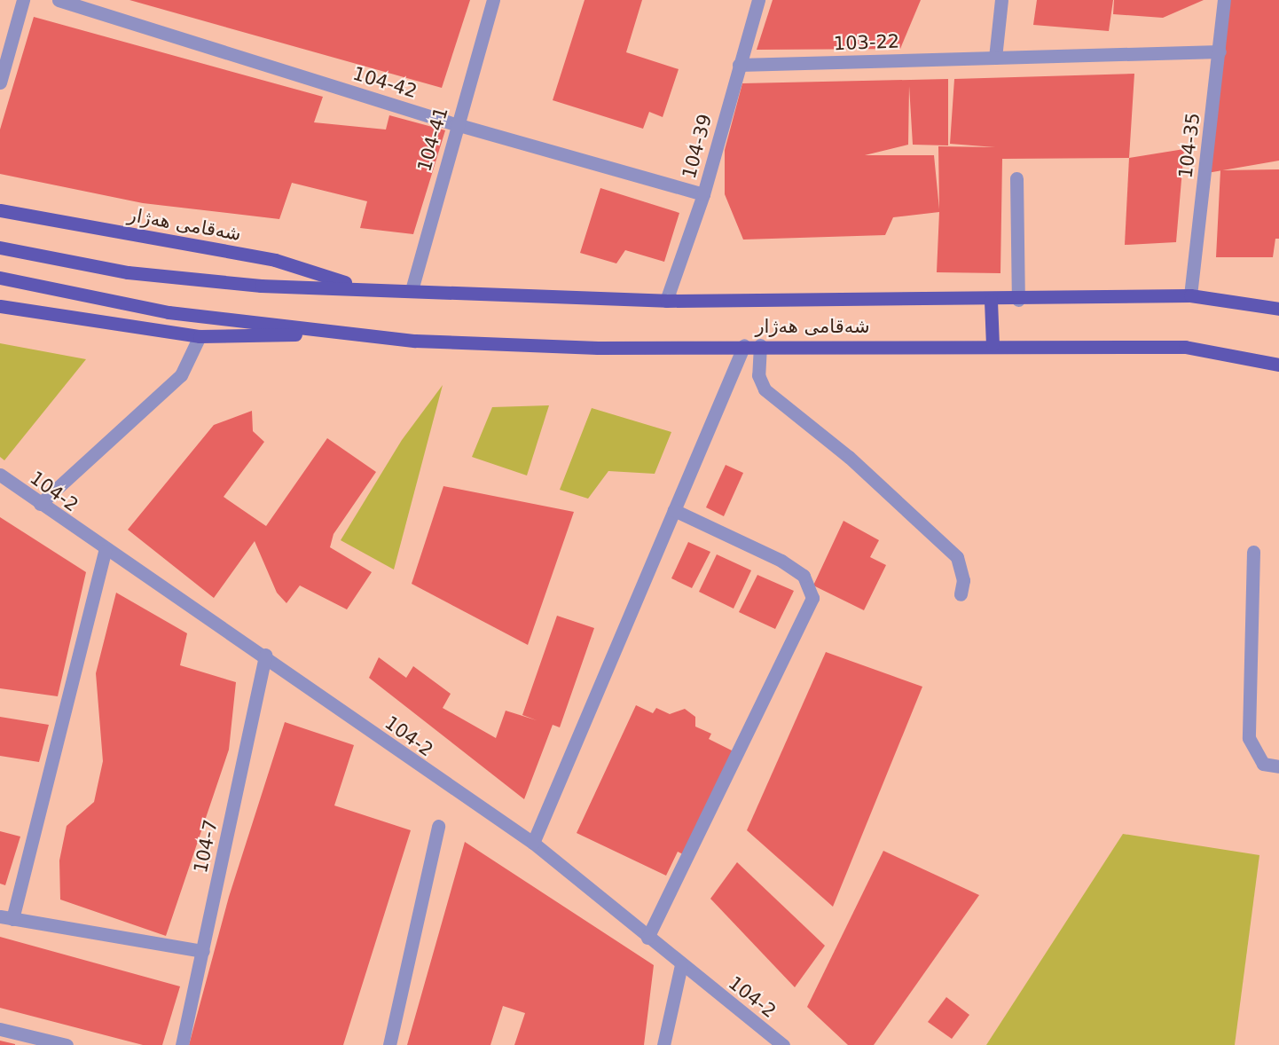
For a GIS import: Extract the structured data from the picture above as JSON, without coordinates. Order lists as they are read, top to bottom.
{
  "streets": {
    "main road": ["شەقامی هەژار"],
    "street": [
      "103-22",
      "104-42",
      "104-41",
      "104-35",
      "104-39",
      "104-2",
      "104-7"
    ]
  },
  "crossings": [
    ["103-22", "104-35"],
    ["103-22", "104-39"],
    ["104-42", "104-41"],
    ["104-42", "104-39"],
    ["104-41", "شەقامی هەژار"],
    ["104-35", "شەقامی هەژار"],
    ["104-39", "شەقامی هەژار"],
    ["104-2", "104-7"]
  ]
}
